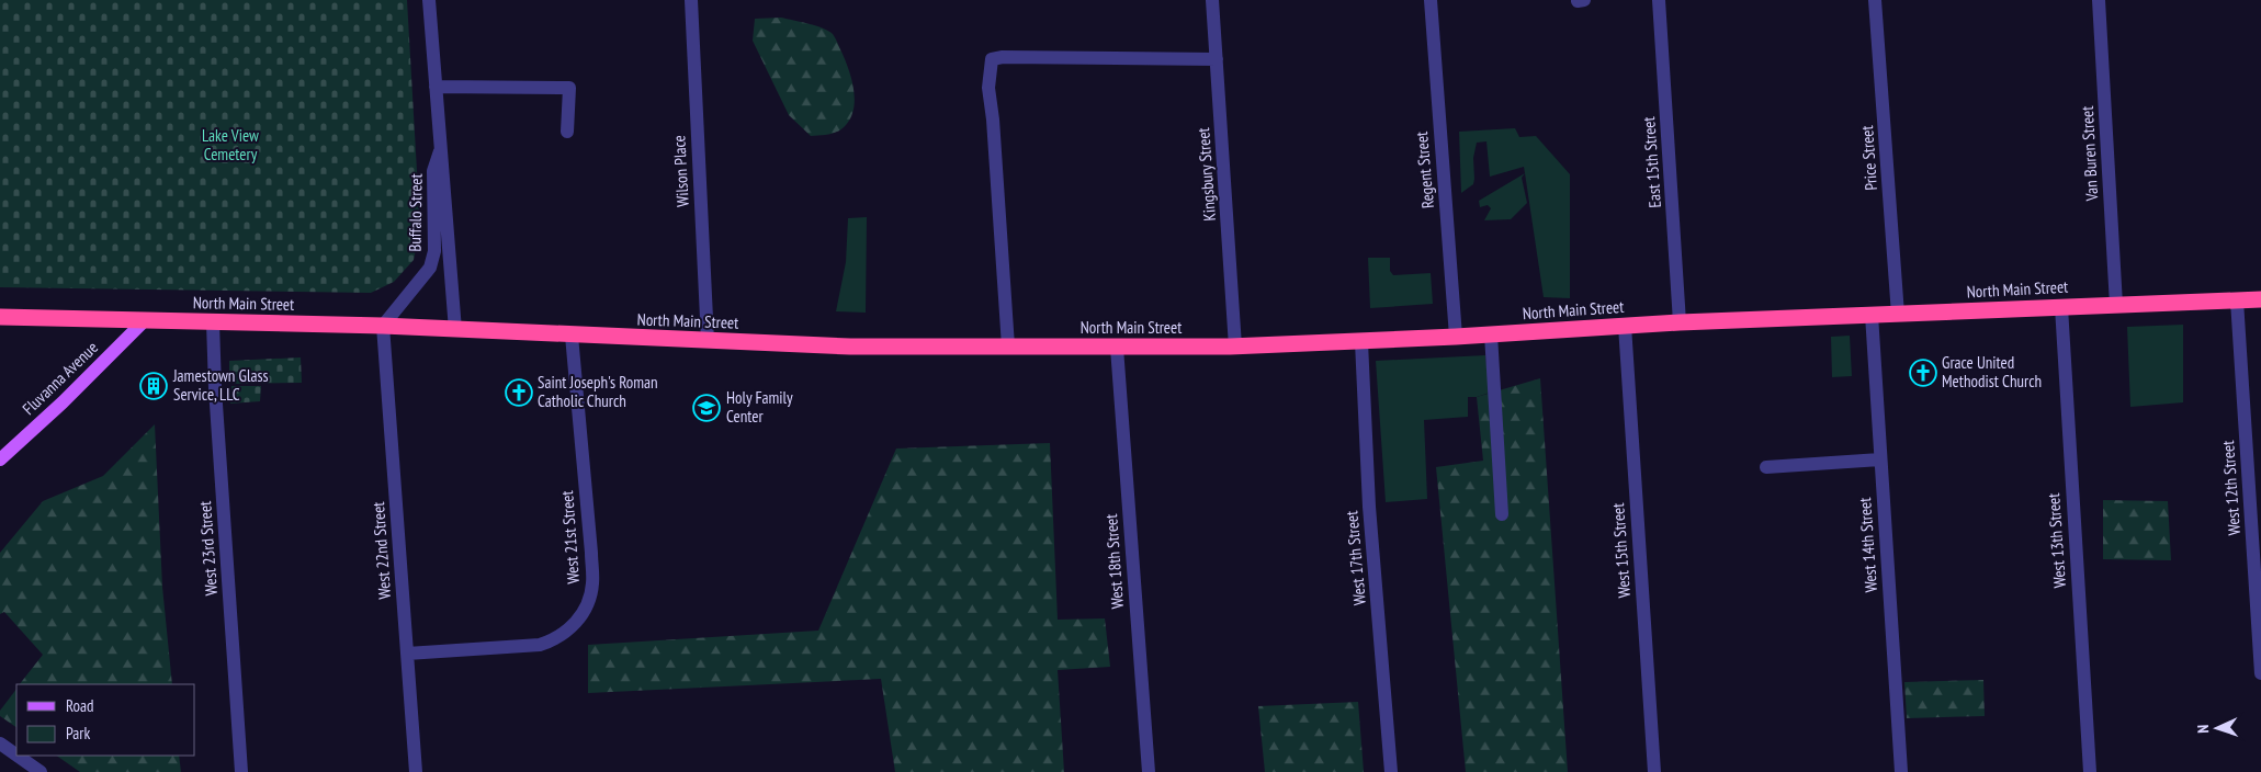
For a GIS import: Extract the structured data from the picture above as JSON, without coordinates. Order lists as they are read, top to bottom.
{
  "streets": {
    "highway": ["North Main Street"],
    "main road": ["Fluvanna Avenue"],
    "street": [
      "Van Buren Street",
      "Price Street",
      "East 15th Street",
      "Regent Street",
      "Wilson Place",
      "Kingsbury Street",
      "Buffalo Street",
      "West 12th Street",
      "West 21st Street",
      "West 13th Street",
      "West 14th Street",
      "West 23rd Street",
      "West 22nd Street",
      "West 15th Street",
      "West 17th Street",
      "West 18th Street"
    ]
  },
  "crossings": [
    ["Van Buren Street", "North Main Street"],
    ["Price Street", "North Main Street"],
    ["East 15th Street", "North Main Street"],
    ["Regent Street", "North Main Street"],
    ["Wilson Place", "North Main Street"],
    ["Kingsbury Street", "North Main Street"],
    ["Buffalo Street", "North Main Street"],
    ["Buffalo Street", "West 22nd Street"],
    ["North Main Street", "Fluvanna Avenue"],
    ["North Main Street", "West 12th Street"],
    ["North Main Street", "West 21st Street"],
    ["North Main Street", "West 13th Street"],
    ["North Main Street", "West 14th Street"],
    ["North Main Street", "West 23rd Street"],
    ["North Main Street", "West 22nd Street"],
    ["North Main Street", "West 15th Street"],
    ["North Main Street", "West 17th Street"],
    ["North Main Street", "West 18th Street"],
    ["West 21st Street", "West 22nd Street"]
  ],
  "parks": ["Lake View Cemetery"],
  "places": {
    "church": ["Grace United Methodist Church", "Saint Joseph's Roman Catholic Church"],
    "building": ["Jamestown Glass Service, LLC"],
    "school or university": ["Holy Family Center"]
  },
  "legend": ["Road", "Park"],
  "north": "left"
}
